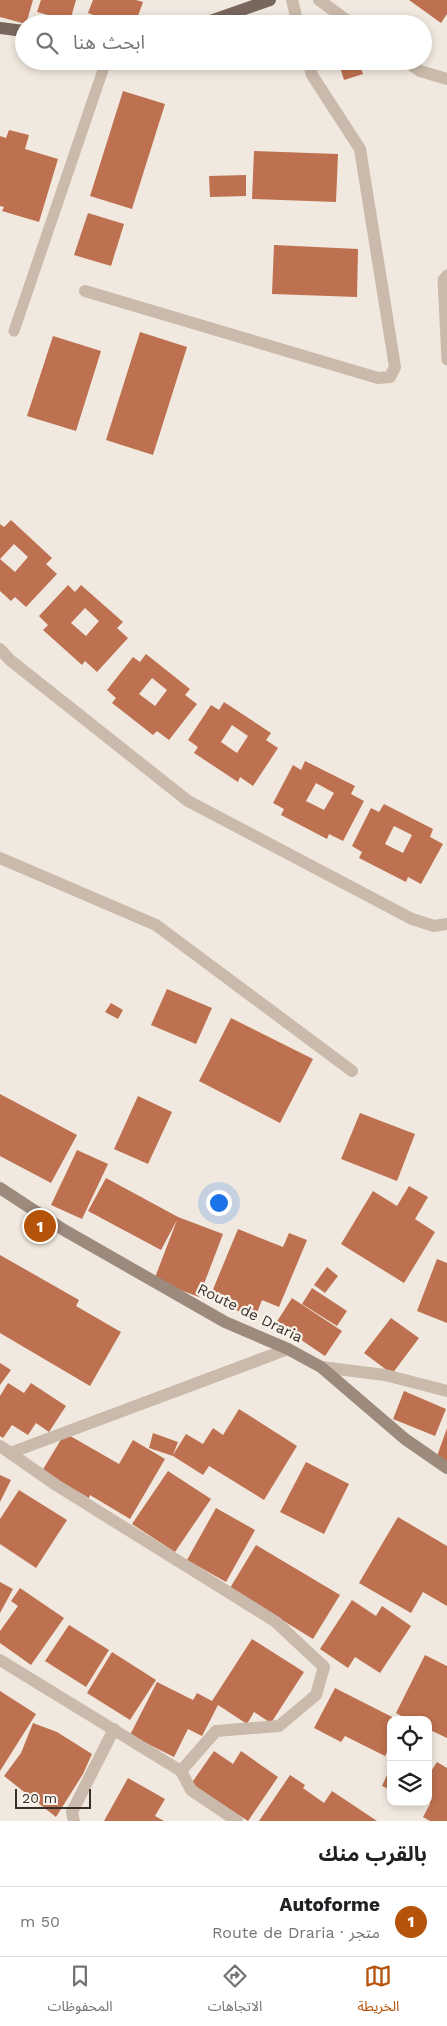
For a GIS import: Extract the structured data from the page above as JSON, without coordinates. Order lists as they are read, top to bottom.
{
  "streets": {
    "main road": ["Route de Draria"]
  },
  "scale_bar": "20 m",
  "page": {
    "search": "ابحث هنا",
    "pins": "1",
    "scale": "20 m",
    "heading": "بالقرب منك",
    "list": [
      {
        "mark": "1",
        "name": "Autoforme",
        "note": "متجر · Route de Draria",
        "value": "50 m"
      }
    ],
    "nav": ["الخريطة", "الاتجاهات", "المحفوظات"]
  }
}
